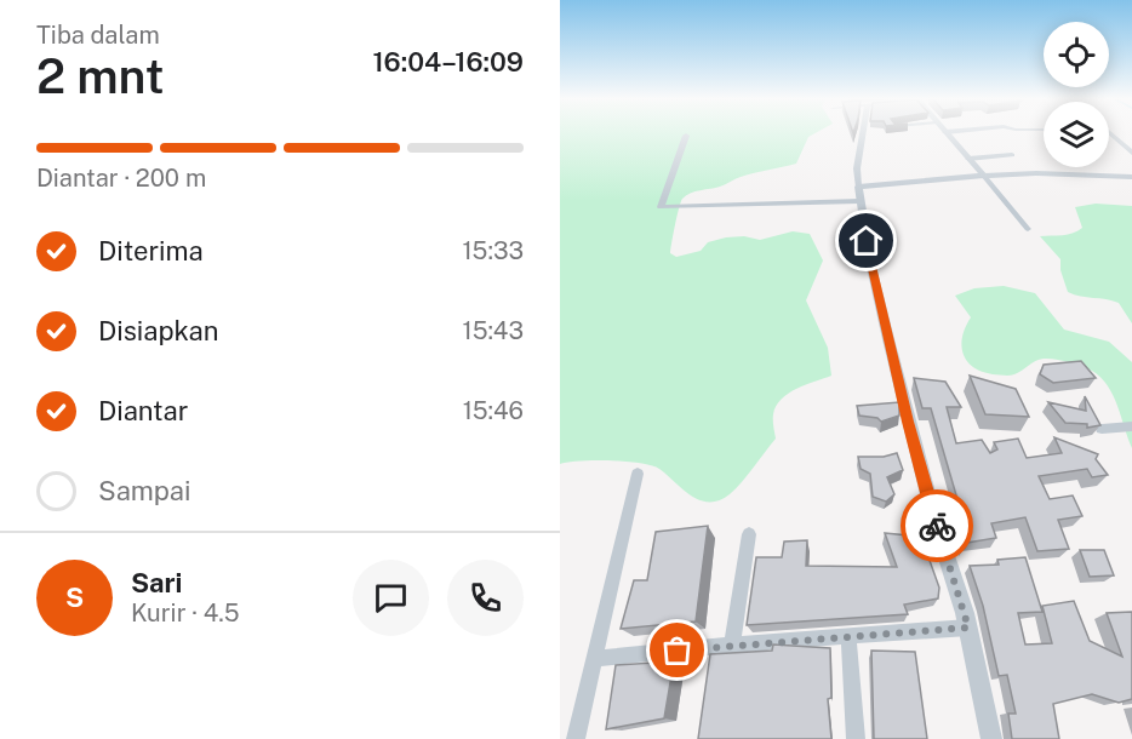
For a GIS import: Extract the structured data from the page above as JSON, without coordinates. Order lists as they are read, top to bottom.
{
  "page": {
    "heading": ["2 mnt", "Tiba dalam", "16:04–16:09"],
    "panel": ["Sari", "Kurir · 4.5"],
    "bar": "Diantar · 200 m",
    "list": [
      ["Diterima", "15:33"],
      ["Disiapkan", "15:43"],
      ["Diantar", "15:46"],
      "Sampai"
    ],
    "round": "S"
  }
}
